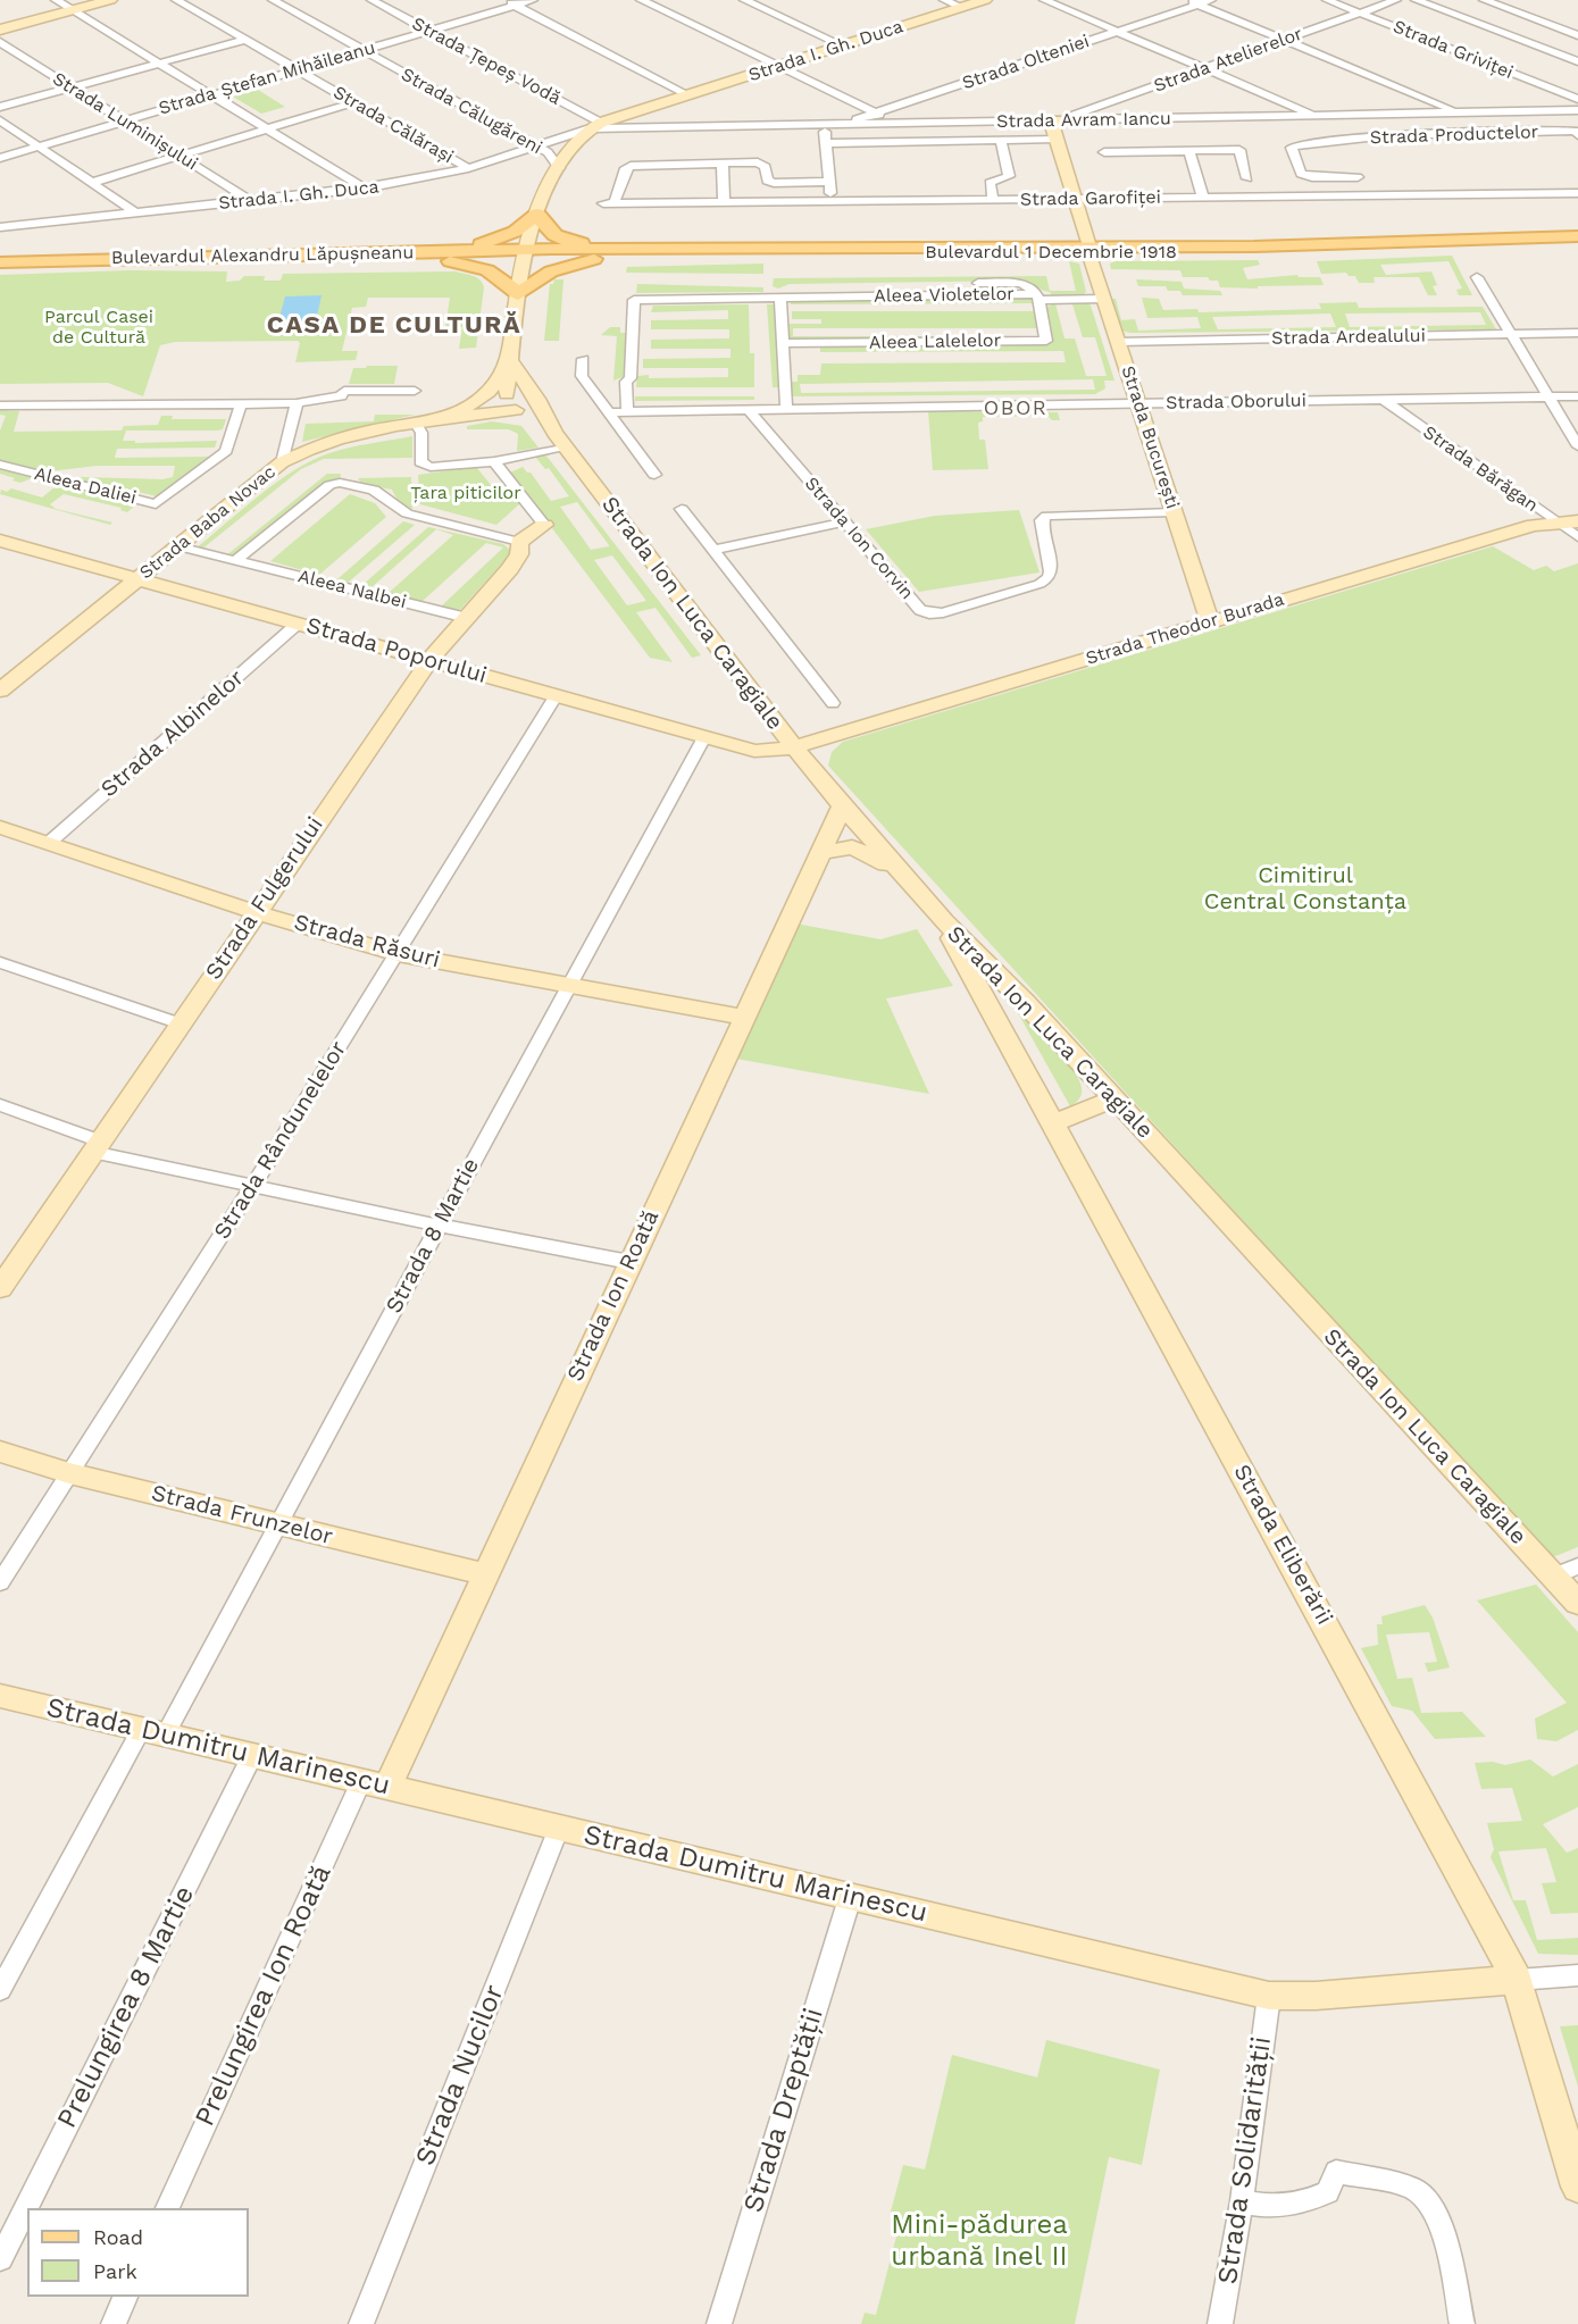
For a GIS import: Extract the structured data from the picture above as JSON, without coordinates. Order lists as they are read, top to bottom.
{
  "streets": {
    "main road": ["Bulevardul 1 Decembrie 1918", "Bulevardul Alexandru Lăpușneanu"],
    "street": [
      "Strada Griviței",
      "Strada I. Gh. Duca",
      "Strada Atelierelor",
      "Strada Țepeș Vodă",
      "Strada Olteniei",
      "Strada Ștefan Mihăileanu",
      "Strada Călugăreni",
      "Strada Avram Iancu",
      "Strada Luminișului",
      "Strada Călărași",
      "Strada Productelor",
      "Strada Garofiței",
      "Aleea Violetelor",
      "Strada Ardealului",
      "Aleea Lalelelor",
      "Strada Oborului",
      "Strada București",
      "Strada Bărăgan",
      "Aleea Daliei",
      "Strada Baba Novac",
      "Strada Ion Corvin",
      "Aleea Nalbei",
      "Strada Ion Luca Caragiale",
      "Strada Theodor Burada",
      "Strada Poporului",
      "Strada Albinelor",
      "Strada Fulgerului",
      "Strada Răsuri",
      "Strada Rândunelelor",
      "Strada 8 Martie",
      "Strada Ion Roată",
      "Strada Frunzelor",
      "Strada Eliberării",
      "Strada Dumitru Marinescu",
      "Prelungirea Ion Roată",
      "Prelungirea 8 Martie",
      "Strada Nucilor",
      "Strada Dreptății",
      "Strada Solidarității"
    ]
  },
  "crossings": [
    ["Strada Griviței", "Strada Atelierelor"],
    ["Strada I. Gh. Duca", "Strada Țepeș Vodă"],
    ["Strada I. Gh. Duca", "Strada Călugăreni"],
    ["Strada I. Gh. Duca", "Strada Avram Iancu"],
    ["Strada I. Gh. Duca", "Strada Luminișului"],
    ["Strada I. Gh. Duca", "Strada Călărași"],
    ["Strada Atelierelor", "Strada Avram Iancu"],
    ["Strada Atelierelor", "Strada București"],
    ["Strada Țepeș Vodă", "Strada Ștefan Mihăileanu"],
    ["Strada Țepeș Vodă", "Strada Avram Iancu"],
    ["Strada Olteniei", "Strada Avram Iancu"],
    ["Strada Ștefan Mihăileanu", "Strada Călugăreni"],
    ["Strada Ștefan Mihăileanu", "Strada Luminișului"],
    ["Strada Ștefan Mihăileanu", "Strada Călărași"],
    ["Strada Avram Iancu", "Strada București"],
    ["Strada Garofiței", "Strada București"],
    ["Bulevardul 1 Decembrie 1918", "Bulevardul Alexandru Lăpușneanu"],
    ["Bulevardul 1 Decembrie 1918", "Strada București"],
    ["Aleea Violetelor", "Aleea Lalelelor"],
    ["Aleea Violetelor", "Strada Oborului"],
    ["Aleea Violetelor", "Strada București"],
    ["Strada Ardealului", "Strada București"],
    ["Strada Oborului", "Strada București"],
    ["Strada Oborului", "Strada Bărăgan"],
    ["Strada Oborului", "Strada Ion Corvin"],
    ["Strada București", "Strada Ion Corvin"],
    ["Strada București", "Strada Theodor Burada"],
    ["Strada Bărăgan", "Strada Theodor Burada"],
    ["Strada Baba Novac", "Aleea Nalbei"],
    ["Strada Baba Novac", "Strada Ion Luca Caragiale"],
    ["Strada Baba Novac", "Strada Poporului"],
    ["Aleea Nalbei", "Strada Fulgerului"],
    ["Strada Ion Luca Caragiale", "Strada Theodor Burada"],
    ["Strada Ion Luca Caragiale", "Strada Poporului"],
    ["Strada Ion Luca Caragiale", "Strada Ion Roată"],
    ["Strada Ion Luca Caragiale", "Strada Eliberării"],
    ["Strada Theodor Burada", "Strada Poporului"],
    ["Strada Poporului", "Strada Albinelor"],
    ["Strada Poporului", "Strada Fulgerului"],
    ["Strada Poporului", "Strada Rândunelelor"],
    ["Strada Poporului", "Strada 8 Martie"],
    ["Strada Albinelor", "Strada Răsuri"],
    ["Strada Fulgerului", "Strada Răsuri"],
    ["Strada Răsuri", "Strada Rândunelelor"],
    ["Strada Răsuri", "Strada 8 Martie"],
    ["Strada Răsuri", "Strada Ion Roată"],
    ["Strada Rândunelelor", "Strada Frunzelor"],
    ["Strada 8 Martie", "Strada Frunzelor"],
    ["Strada 8 Martie", "Strada Dumitru Marinescu"],
    ["Strada Ion Roată", "Strada Frunzelor"],
    ["Strada Ion Roată", "Strada Dumitru Marinescu"],
    ["Strada Ion Roată", "Prelungirea Ion Roată"],
    ["Strada Eliberării", "Strada Dumitru Marinescu"],
    ["Strada Dumitru Marinescu", "Prelungirea Ion Roată"],
    ["Strada Dumitru Marinescu", "Prelungirea 8 Martie"],
    ["Strada Dumitru Marinescu", "Strada Nucilor"],
    ["Strada Dumitru Marinescu", "Strada Dreptății"],
    ["Strada Dumitru Marinescu", "Strada Solidarității"]
  ],
  "districts": ["CASA DE CULTURĂ", "OBOR"],
  "parks": [
    "Parcul Casei de Cultură",
    "Țara piticilor",
    "Cimitirul Central Constanța",
    "Mini-pădurea urbană Inel II"
  ],
  "legend": ["Road", "Park"]
}
